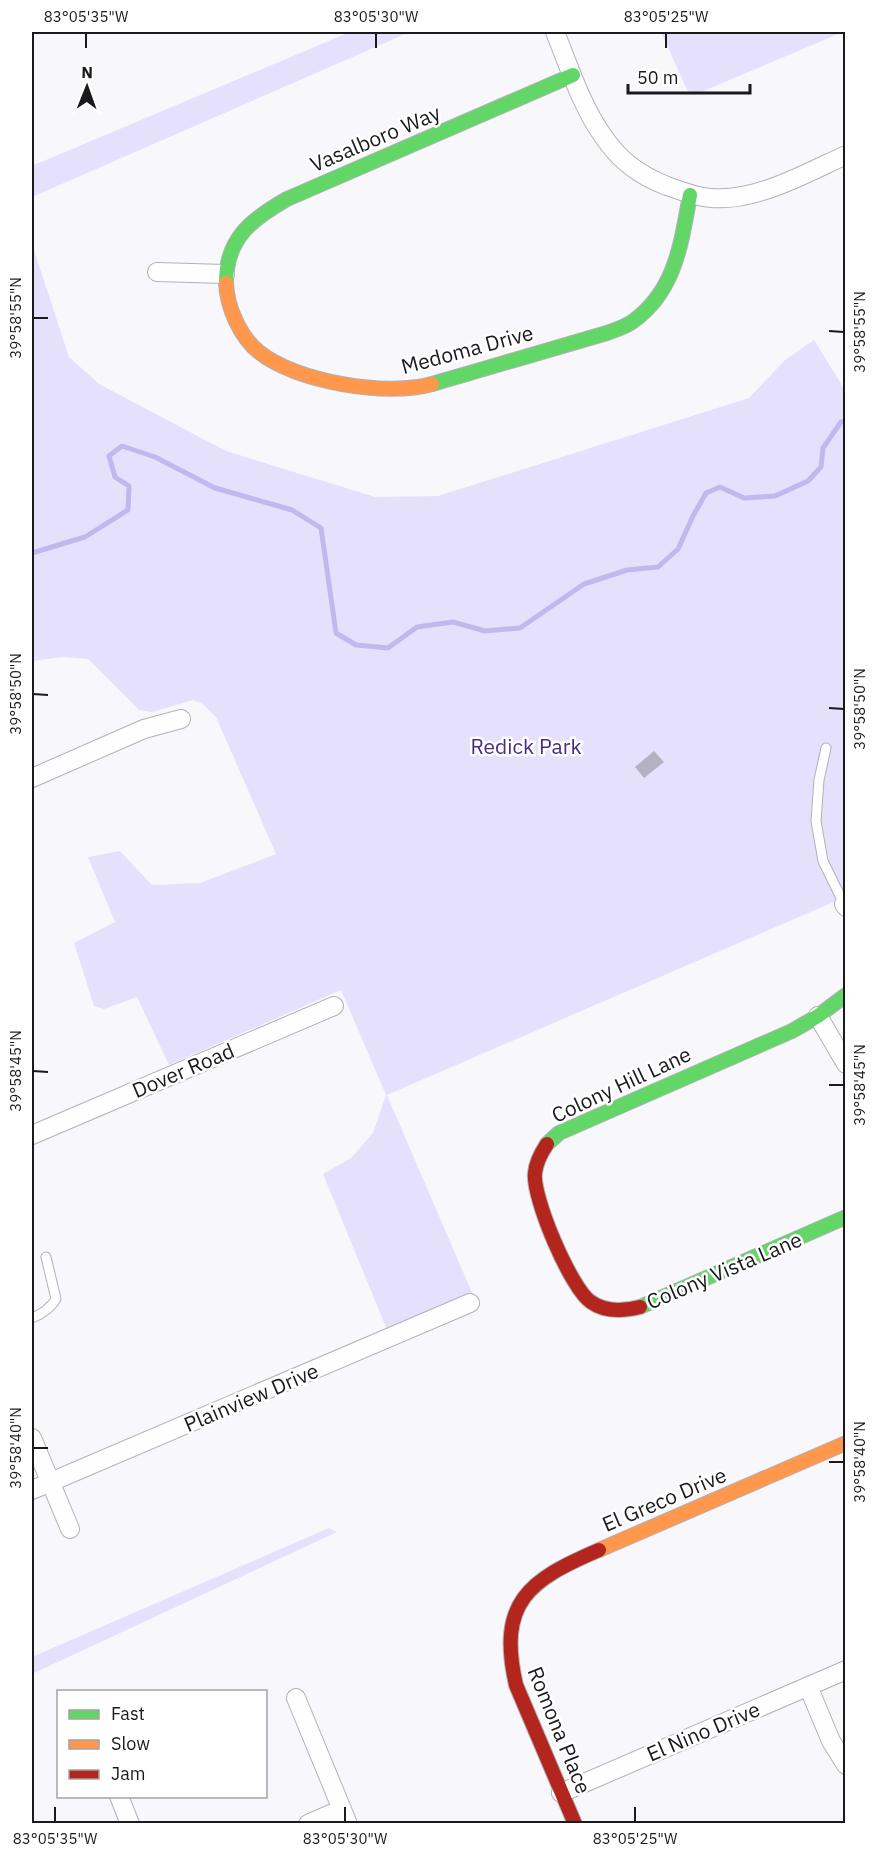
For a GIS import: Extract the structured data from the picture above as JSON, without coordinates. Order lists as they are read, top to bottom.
{
  "streets": {
    "street": [
      "Vasalboro Way",
      "Medoma Drive",
      "Dover Road",
      "Colony Hill Lane",
      "Colony Vista Lane",
      "Plainview Drive",
      "El Greco Drive",
      "Romona Place",
      "El Nino Drive"
    ]
  },
  "crossings": [
    ["Vasalboro Way", "Medoma Drive"],
    ["Colony Hill Lane", "Colony Vista Lane"],
    ["El Greco Drive", "Romona Place"],
    ["Romona Place", "El Nino Drive"]
  ],
  "parks": ["Redick Park"],
  "legend": ["Fast", "Slow", "Jam"],
  "scale_bar": "50 m",
  "north": "top",
  "coordinates": [
    "83°05'35\"W",
    "83°05'30\"W",
    "83°05'25\"W",
    "39°58'55\"N",
    "39°58'50\"N",
    "39°58'45\"N",
    "39°58'40\"N"
  ]
}
